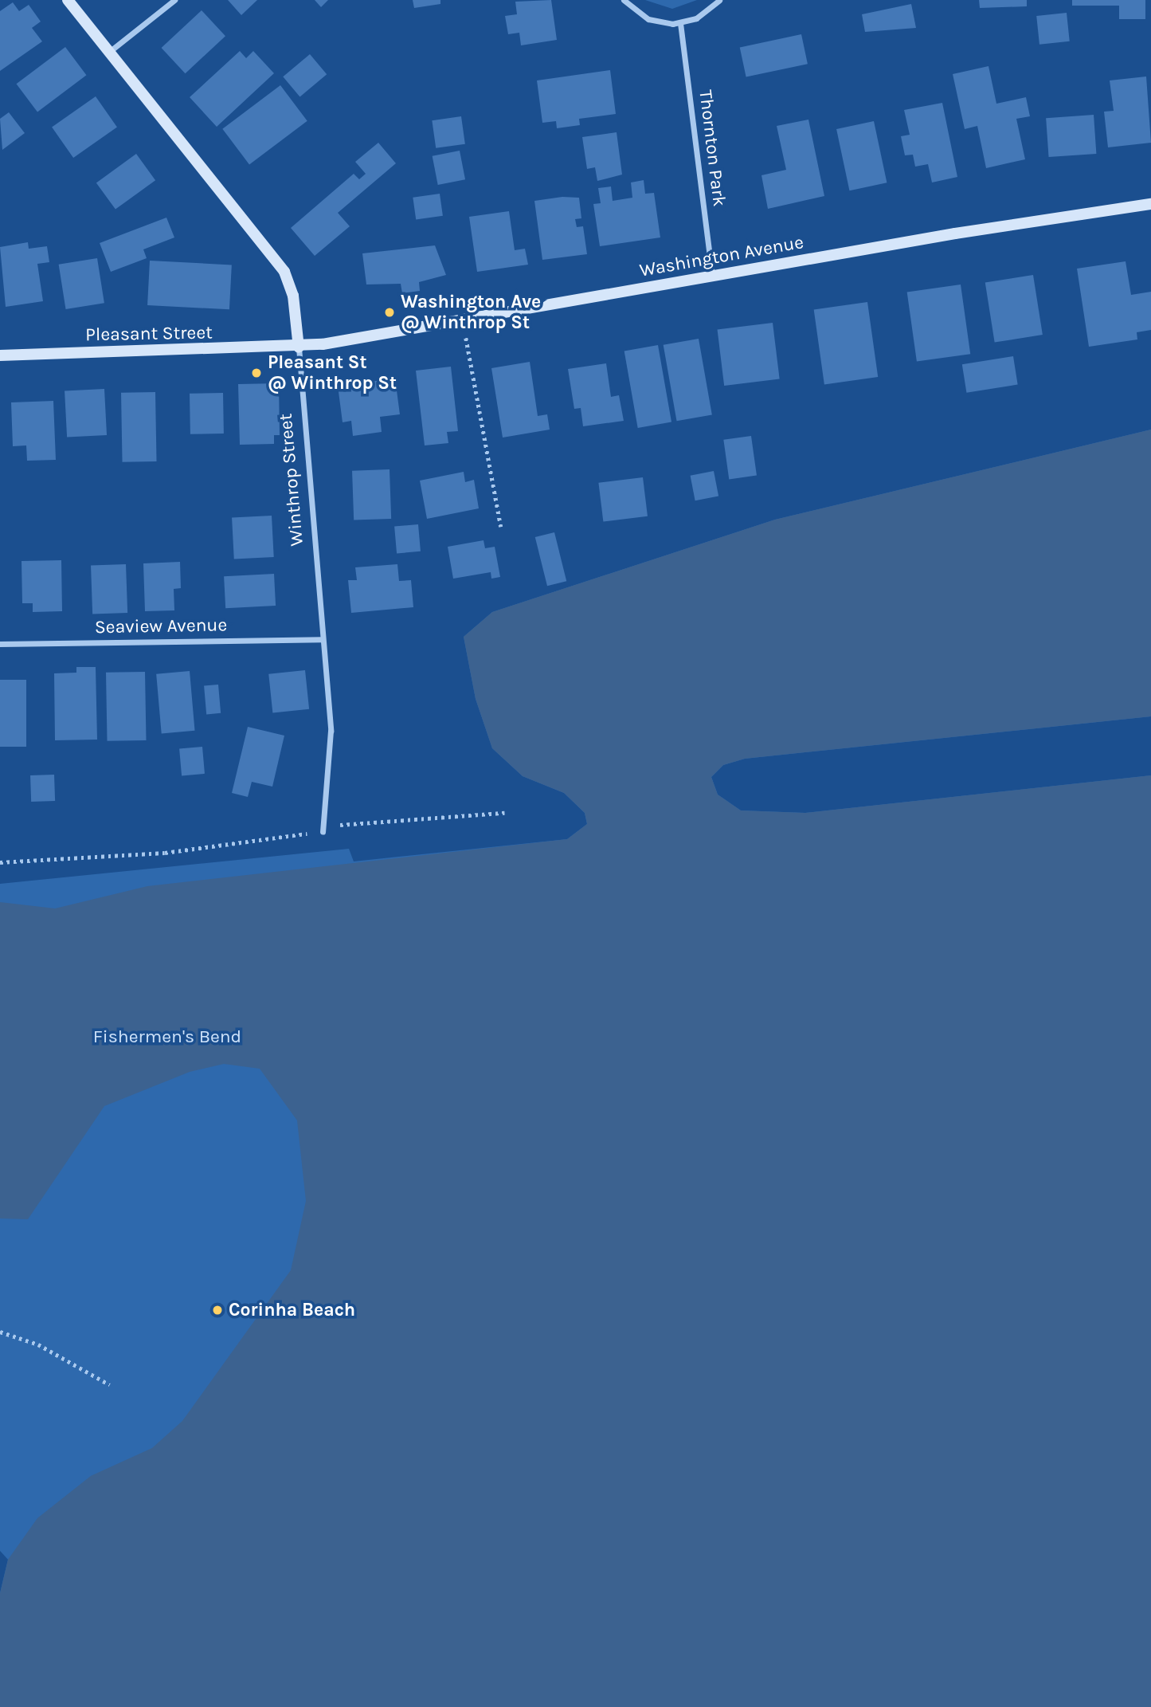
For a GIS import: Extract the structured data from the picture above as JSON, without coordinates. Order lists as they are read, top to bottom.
{
  "streets": {
    "main road": ["Washington Avenue", "Pleasant Street", "Winthrop Street"],
    "street": ["Thornton Park", "Seaview Avenue"]
  },
  "crossings": [
    ["Thornton Park", "Washington Avenue"],
    ["Washington Avenue", "Pleasant Street"],
    ["Washington Avenue", "Winthrop Street"],
    ["Pleasant Street", "Winthrop Street"],
    ["Winthrop Street", "Seaview Avenue"]
  ],
  "parks": ["Fishermen's Bend"],
  "places": ["Washington Ave @ Winthrop St", "Pleasant St @ Winthrop St", "Corinha Beach"]
}
